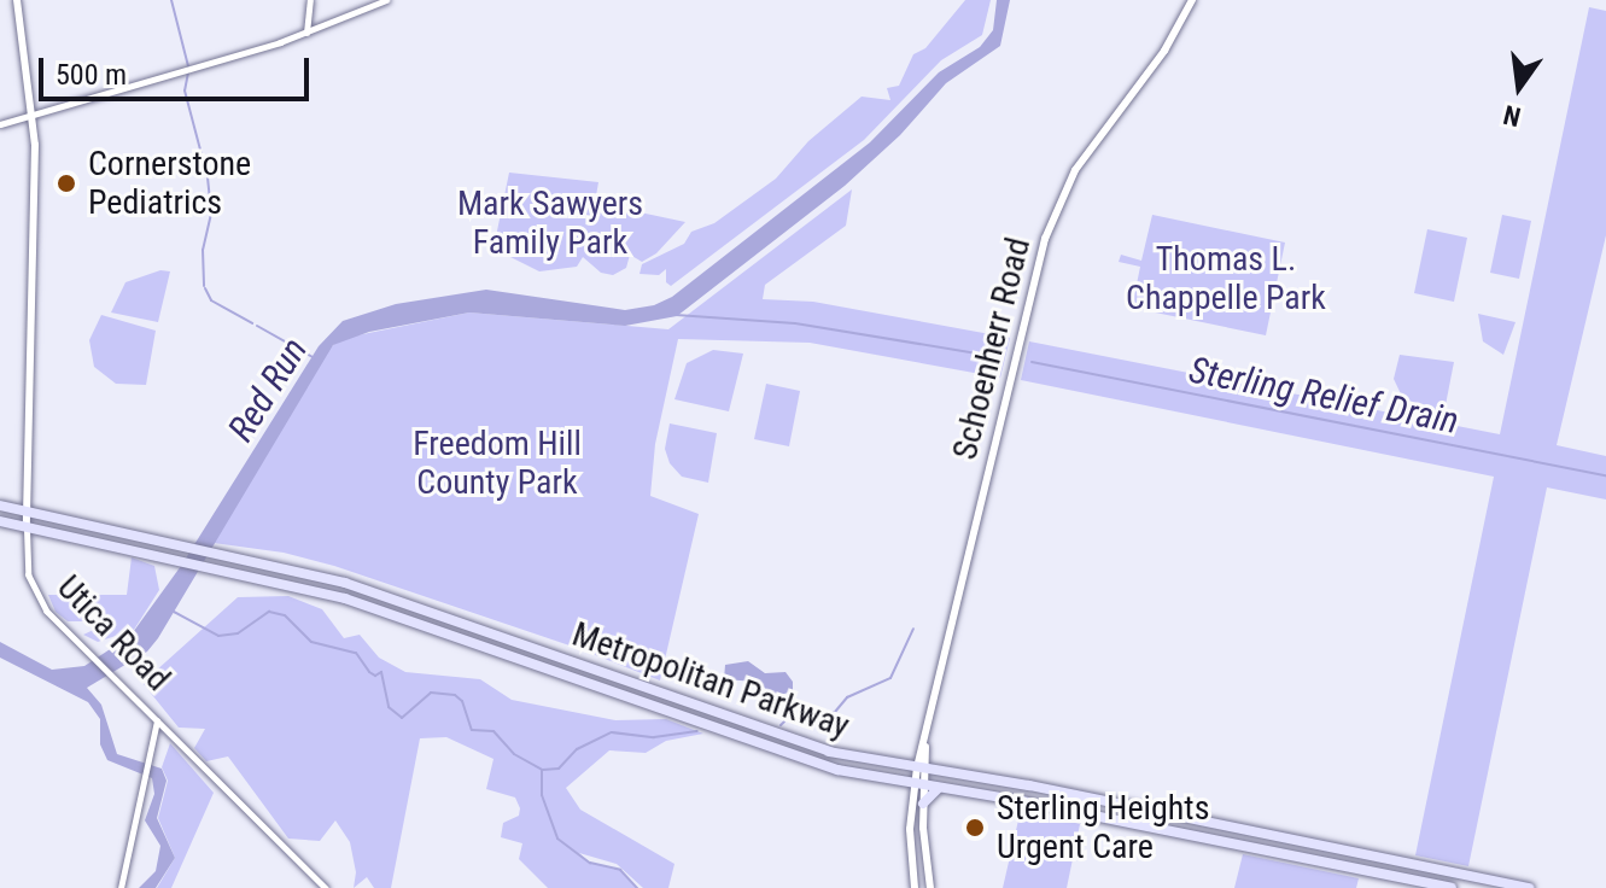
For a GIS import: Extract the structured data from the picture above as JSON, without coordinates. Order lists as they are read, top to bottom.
{
  "streets": {
    "main road": ["Schoenherr Road", "Utica Road", "Metropolitan Parkway"]
  },
  "crossings": [
    ["Schoenherr Road", "Metropolitan Parkway"],
    ["Utica Road", "Metropolitan Parkway"]
  ],
  "water": ["Red Run", "Sterling Relief Drain"],
  "parks": ["Mark Sawyers Family Park", "Thomas L. Chappelle Park", "Freedom Hill County Park"],
  "places": ["Cornerstone Pediatrics", "Sterling Heights Urgent Care"],
  "scale_bar": "500 m",
  "north": "bottom"
}
